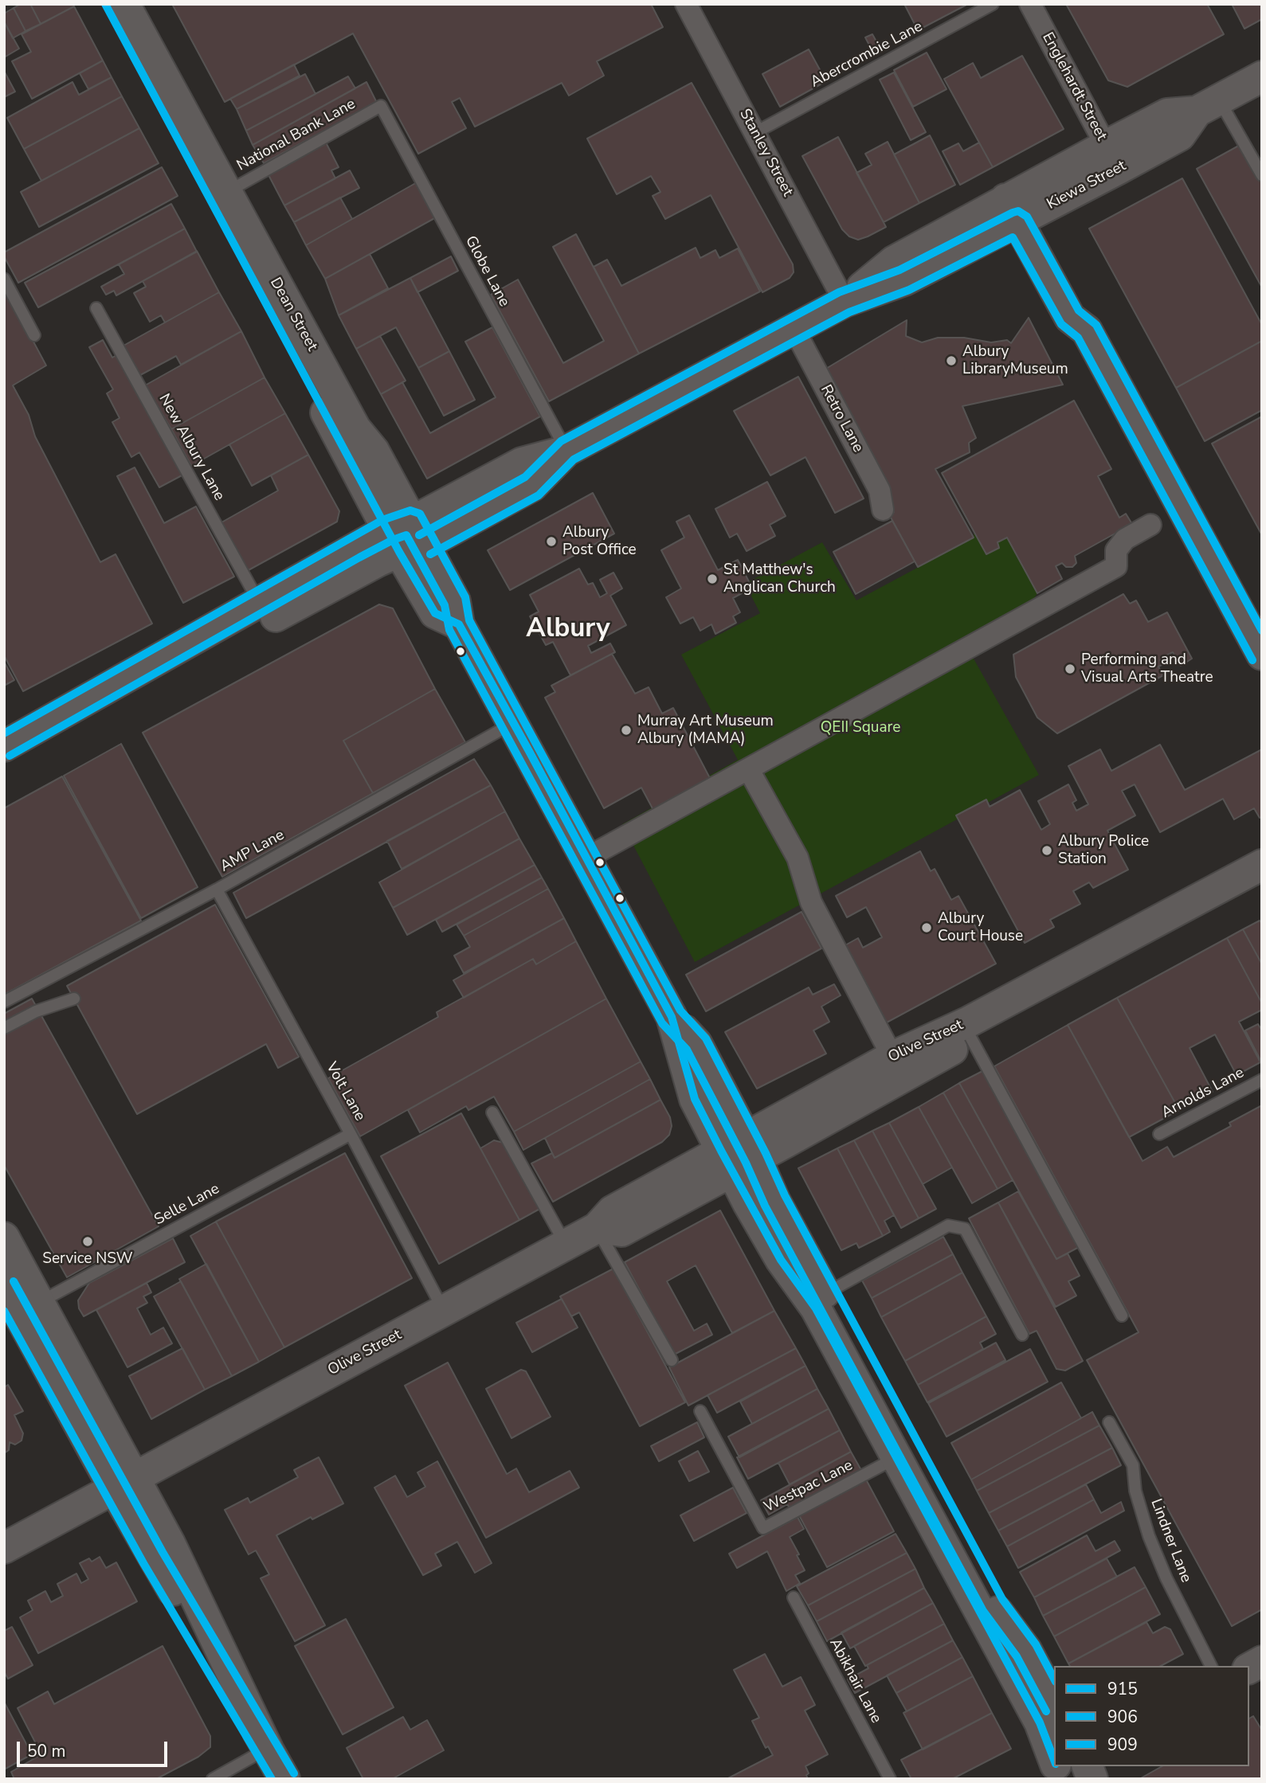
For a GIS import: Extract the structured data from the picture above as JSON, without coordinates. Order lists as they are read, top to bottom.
{
  "streets": {
    "street": [
      "Englehardt Street",
      "Stanley Street",
      "Kiewa Street",
      "Dean Street",
      "Retro Lane",
      "Olive Street"
    ],
    "lane": [
      "Abercrombie Lane",
      "National Bank Lane",
      "Globe Lane",
      "New Albury Lane",
      "AMP Lane",
      "Volt Lane",
      "Arnolds Lane",
      "Selle Lane",
      "Westpac Lane",
      "Lindner Lane",
      "Abikhair Lane"
    ]
  },
  "crossings": [
    ["Abercrombie Lane", "Stanley Street"],
    ["Englehardt Street", "Kiewa Street"],
    ["National Bank Lane", "Globe Lane"],
    ["National Bank Lane", "Dean Street"],
    ["Stanley Street", "Kiewa Street"],
    ["Kiewa Street", "Globe Lane"],
    ["Kiewa Street", "Dean Street"],
    ["Kiewa Street", "Retro Lane"],
    ["Kiewa Street", "New Albury Lane"],
    ["Dean Street", "AMP Lane"],
    ["Dean Street", "Olive Street"],
    ["Dean Street", "Westpac Lane"],
    ["AMP Lane", "Volt Lane"],
    ["Olive Street", "Volt Lane"],
    ["Volt Lane", "Selle Lane"]
  ],
  "districts": ["Albury"],
  "parks": ["QEII Square"],
  "places": [
    "Albury LibraryMuseum",
    "Albury Post Office",
    "St Matthew's Anglican Church",
    "Performing and Visual Arts Theatre",
    "Murray Art Museum Albury (MAMA)",
    "Albury Police Station",
    "Albury Court House",
    "Service NSW"
  ],
  "lines": ["transit line 915", "transit line 909", "transit line 906"],
  "legend": ["915", "906", "909"],
  "scale_bar": "50 m"
}
